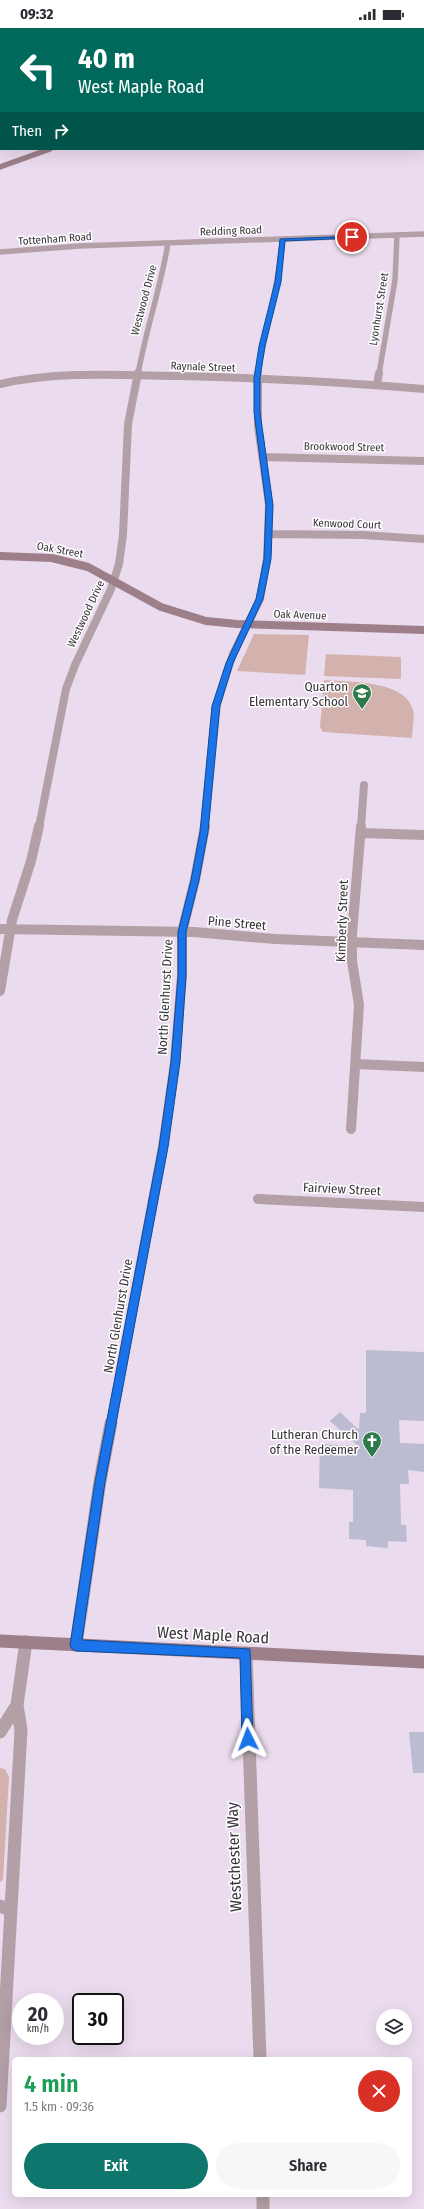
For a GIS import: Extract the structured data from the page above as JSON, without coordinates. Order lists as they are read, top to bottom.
{
  "streets": {
    "street": [
      "Redding Road",
      "Tottenham Road",
      "Westwood Drive",
      "Lyonhurst Street",
      "Raynale Street",
      "Brookwood Street",
      "Kenwood Court",
      "Oak Street",
      "Oak Avenue",
      "Kimberly Street",
      "Pine Street",
      "North Glenhurst Drive",
      "Fairview Street",
      "West Maple Road",
      "Westchester Way"
    ]
  },
  "crossings": [
    ["Redding Road", "Tottenham Road"],
    ["Redding Road", "Westwood Drive"],
    ["Redding Road", "Lyonhurst Street"],
    ["Redding Road", "North Glenhurst Drive"],
    ["Westwood Drive", "Raynale Street"],
    ["Westwood Drive", "Oak Street"],
    ["Westwood Drive", "Oak Avenue"],
    ["Westwood Drive", "Pine Street"],
    ["Lyonhurst Street", "Raynale Street"],
    ["Raynale Street", "North Glenhurst Drive"],
    ["Brookwood Street", "North Glenhurst Drive"],
    ["Kenwood Court", "North Glenhurst Drive"],
    ["Oak Street", "Oak Avenue"],
    ["Oak Avenue", "North Glenhurst Drive"],
    ["Kimberly Street", "Pine Street"],
    ["Pine Street", "North Glenhurst Drive"],
    ["North Glenhurst Drive", "West Maple Road"],
    ["West Maple Road", "Westchester Way"]
  ],
  "places": {
    "school or university": ["Quarton Elementary School"],
    "church": ["Lutheran Church of the Redeemer"]
  },
  "page": {
    "status": "09:32",
    "turn": ["40 m", "West Maple Road"],
    "then": "Then",
    "speed": "20 km/h",
    "limit": "30",
    "heading": ["4 min", "1.5 km · 09:36"],
    "buttons": ["Exit", "Share"]
  }
}
